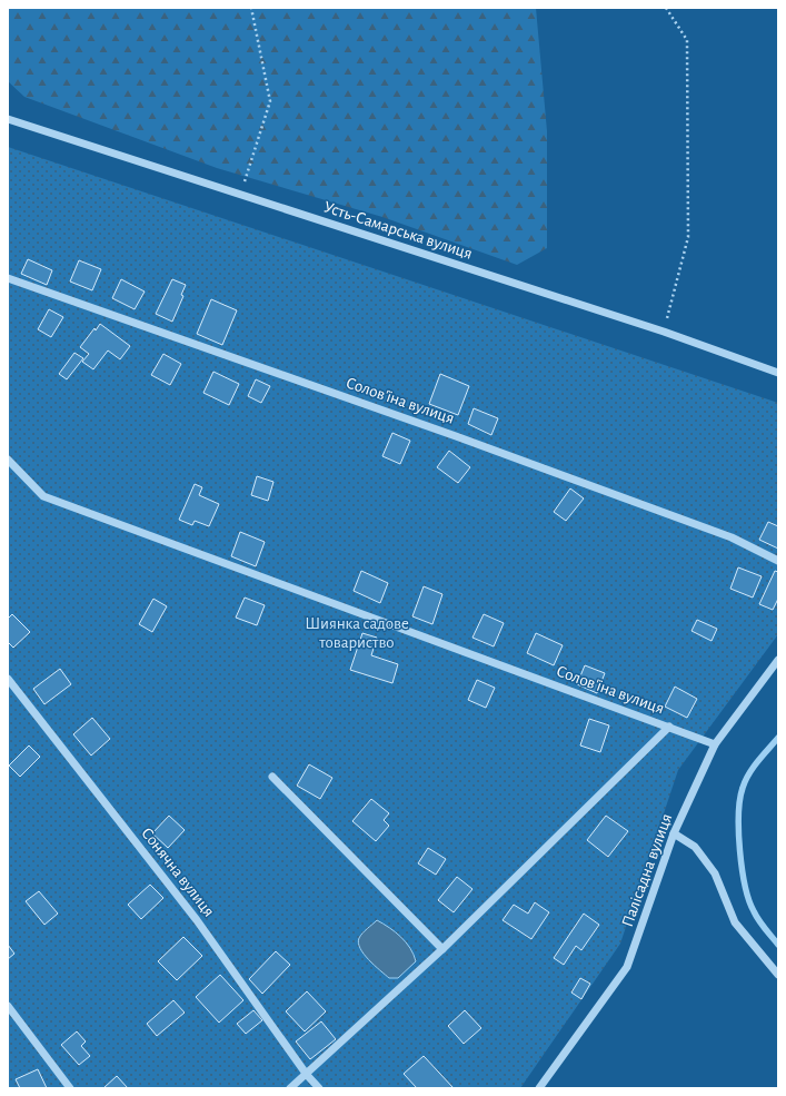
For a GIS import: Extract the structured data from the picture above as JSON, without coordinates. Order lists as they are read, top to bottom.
{
  "streets": {
    "street": [
      "Усть-Самарська вулиця",
      "Солов'їна вулиця",
      "Палісадна вулиця",
      "Сонячна вулиця"
    ]
  },
  "crossings": [
    ["Солов'їна вулиця", "Палісадна вулиця"]
  ],
  "parks": ["Шиянка садове товариство"]
}
